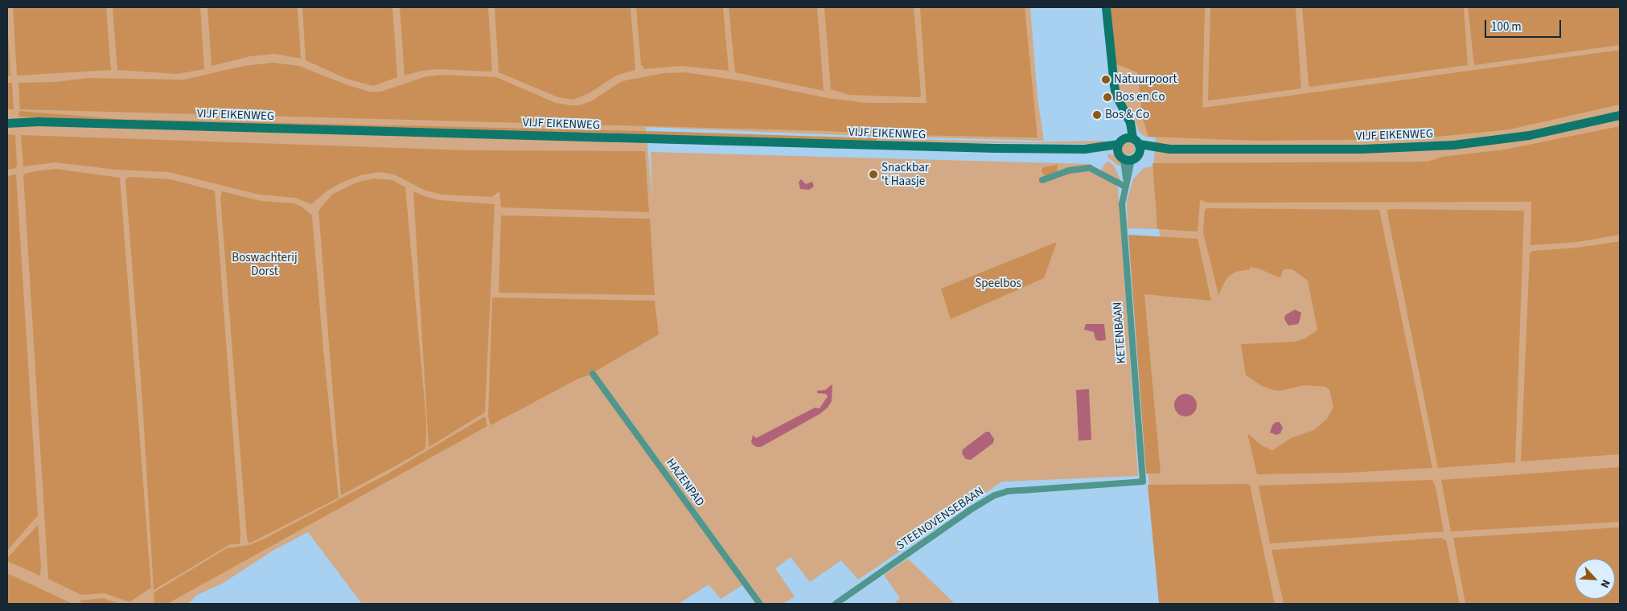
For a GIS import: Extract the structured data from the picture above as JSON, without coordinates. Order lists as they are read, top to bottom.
{
  "streets": {
    "main road": ["VIJF EIKENWEG", "KETENBAAN"],
    "street": ["HAZENPAD", "STEENOVENSEBAAN"]
  },
  "crossings": [
    ["VIJF EIKENWEG", "KETENBAAN"],
    ["KETENBAAN", "STEENOVENSEBAAN"]
  ],
  "parks": ["Boswachterij Dorst", "Speelbos"],
  "places": [
    "Natuurpoort",
    "Bos en Co",
    "Bos & Co",
    "Snackbar 't Haasje"
  ],
  "scale_bar": "100 m",
  "north": "bottom right"
}
